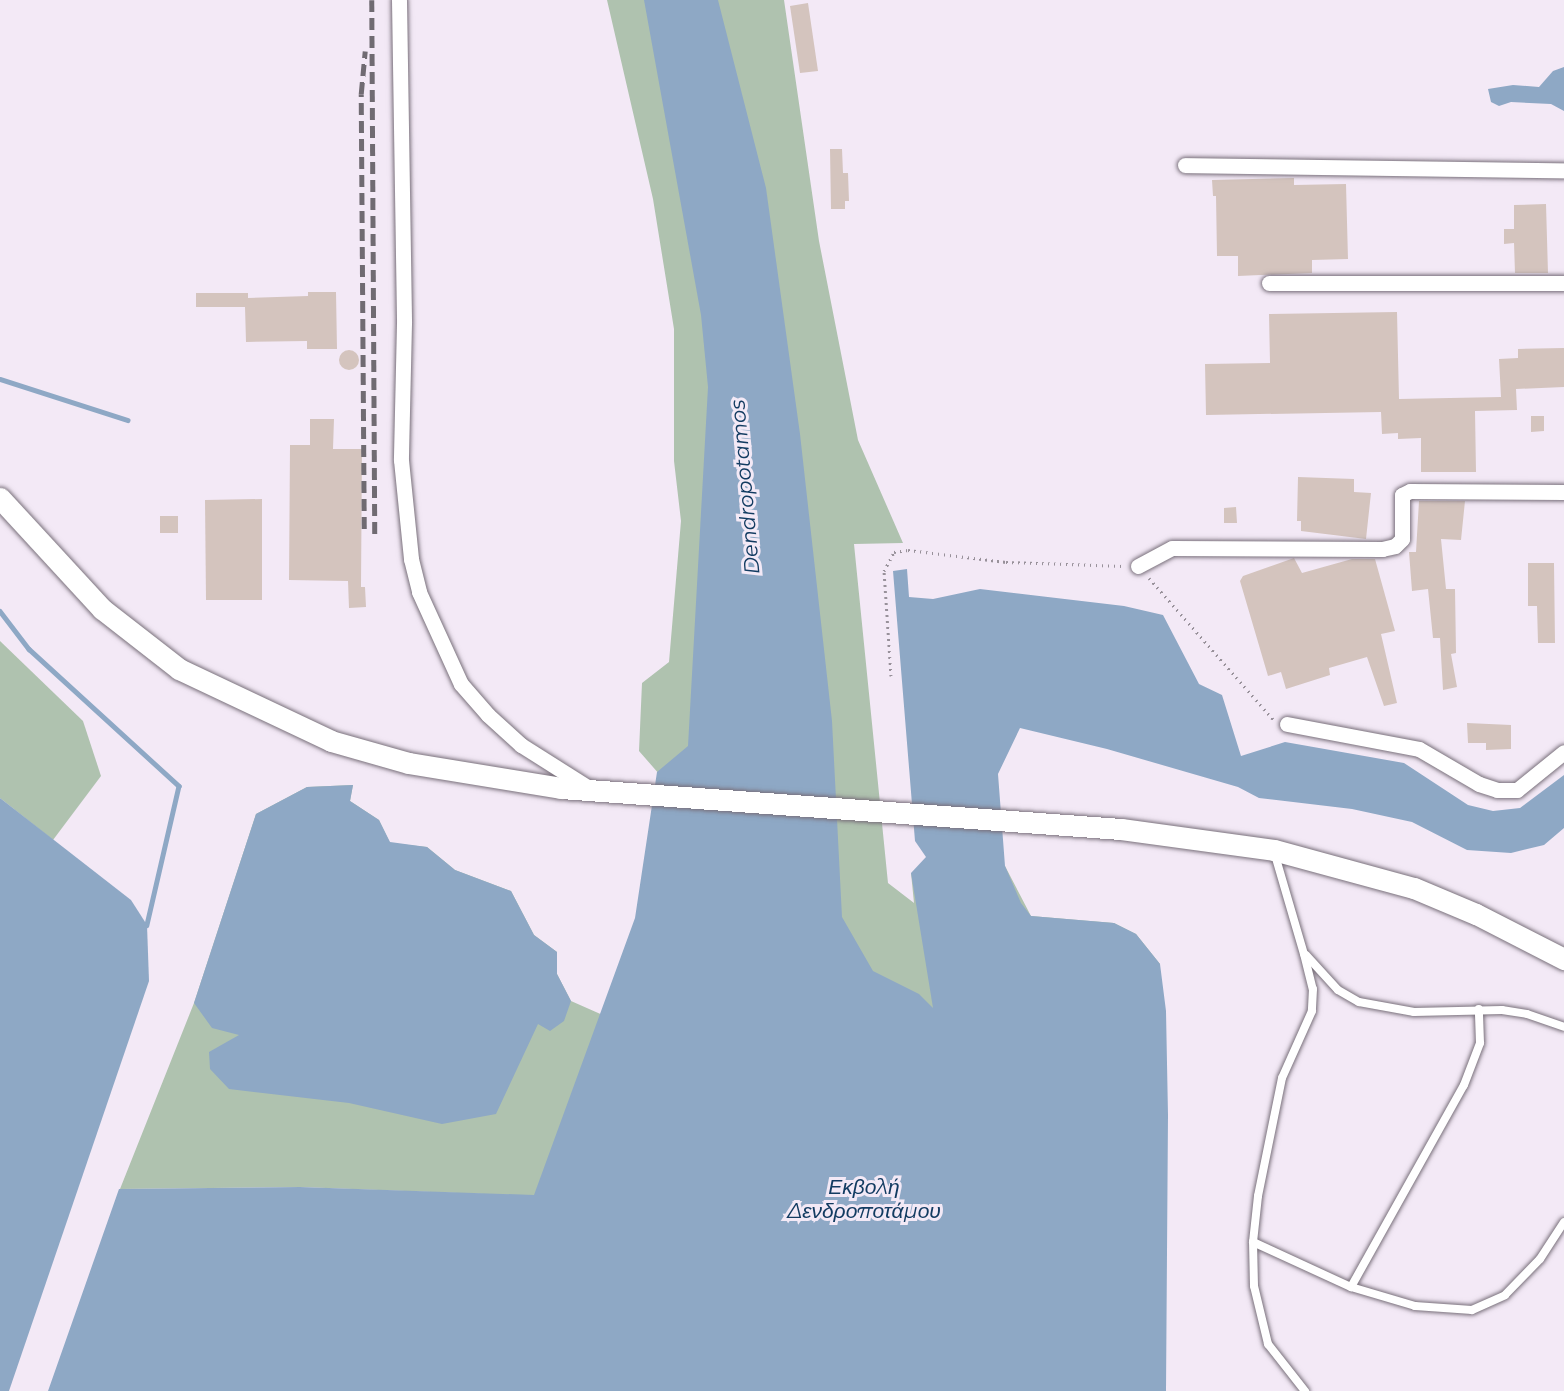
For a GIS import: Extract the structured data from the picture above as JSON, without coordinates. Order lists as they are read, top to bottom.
{
  "water": ["Dendropotamos", "Εκβολή Δενδροποτάμου"]
}
